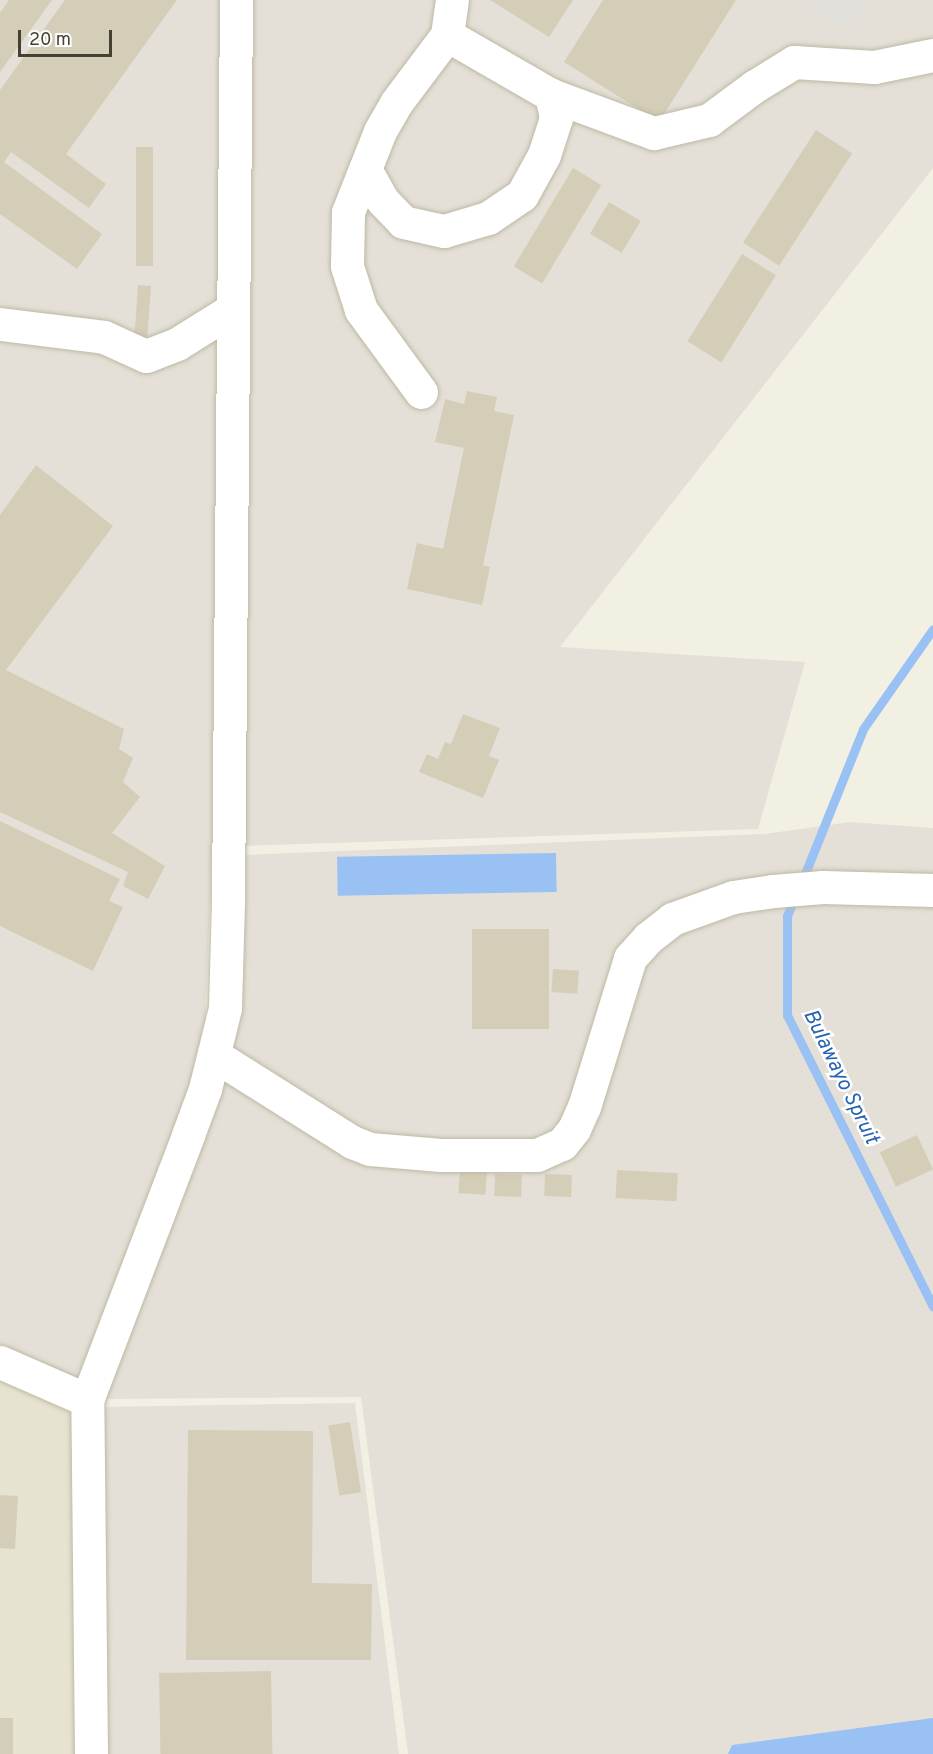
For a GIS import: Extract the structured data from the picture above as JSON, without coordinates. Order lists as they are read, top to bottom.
{
  "water": ["Bulawayo Spruit"],
  "scale_bar": "20 m"
}
